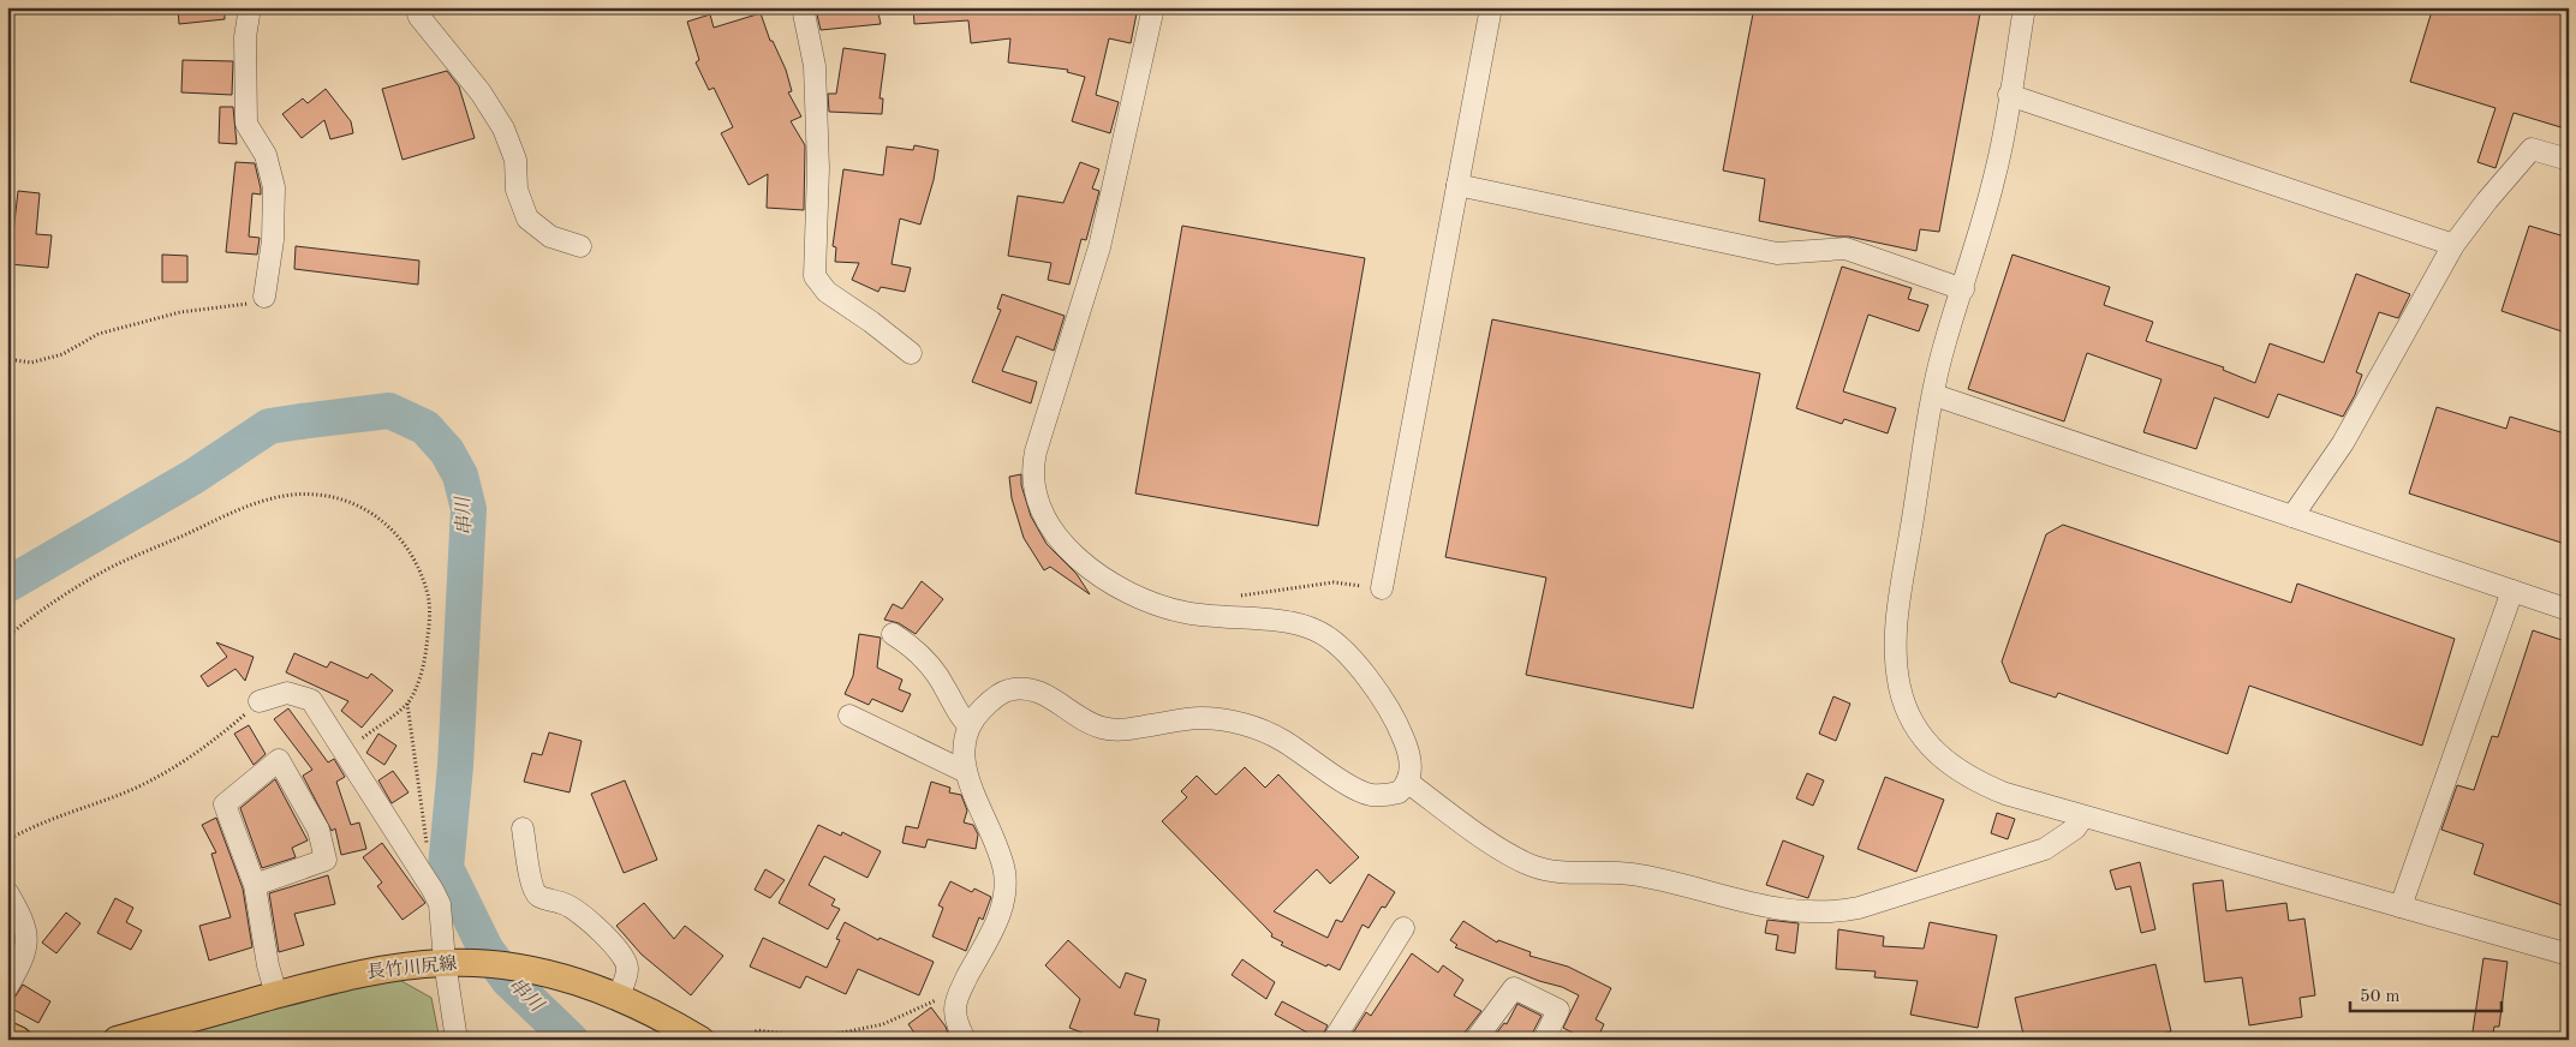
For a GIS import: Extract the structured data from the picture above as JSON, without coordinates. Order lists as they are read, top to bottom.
{
  "streets": {
    "main road": ["長竹川尻線"]
  },
  "water": ["串川"],
  "scale_bar": "50 m"
}
